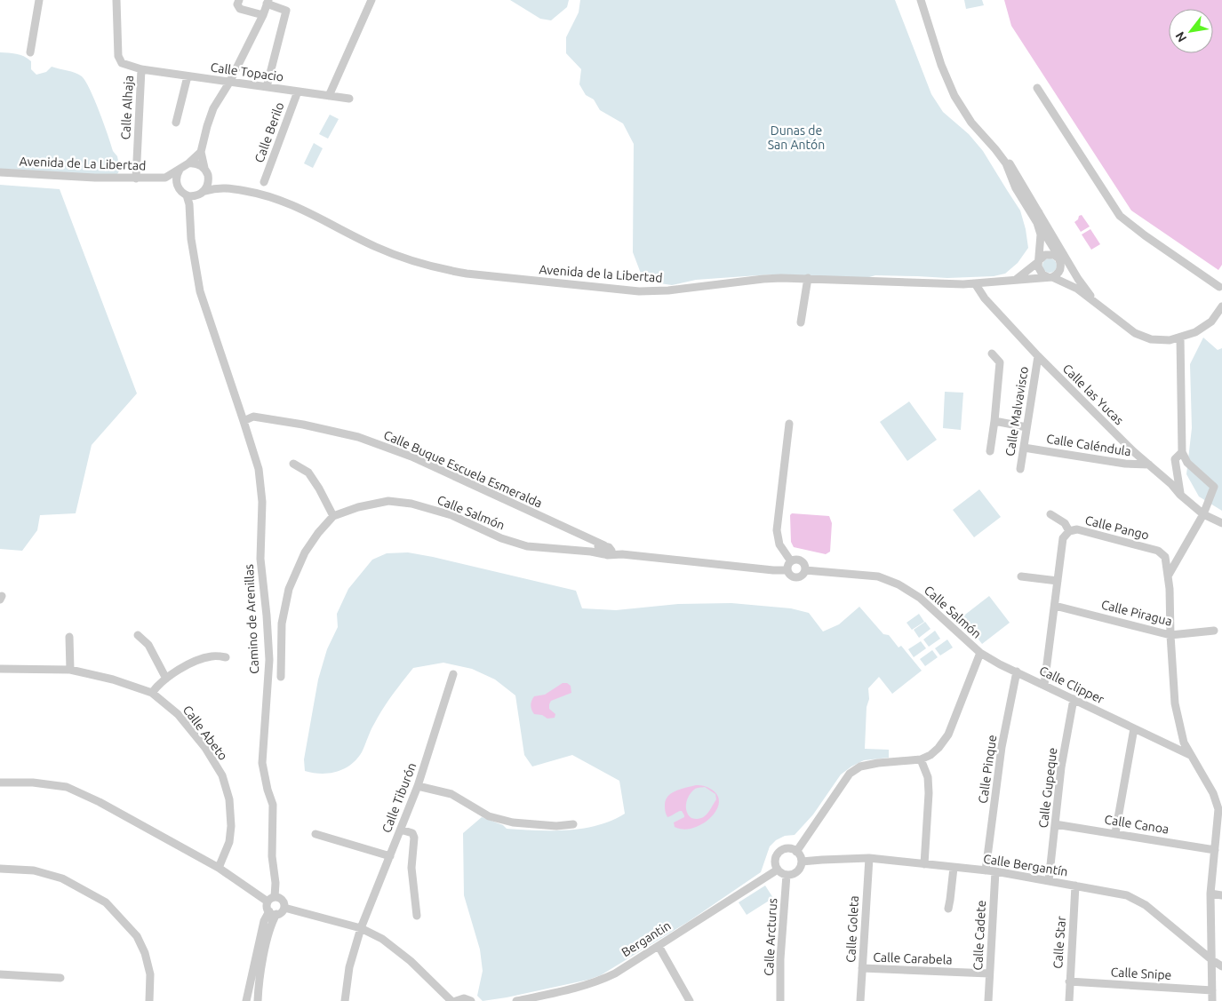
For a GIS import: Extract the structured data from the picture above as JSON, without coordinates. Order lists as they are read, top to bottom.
{
  "streets": {
    "street": [
      "Calle Topacio",
      "Calle Alhaja",
      "Calle Berilo",
      "Avenida de La Libertad",
      "Avenida de la Libertad",
      "Calle las Yucas",
      "Calle Malvavisco",
      "Calle Caléndula",
      "Calle Buque Escuela Esmeralda",
      "Calle Salmón",
      "Calle Pango",
      "Calle Piragua",
      "Camino de Arenillas",
      "Calle Clipper",
      "Calle Abeto",
      "Calle Pinque",
      "Calle Gupeque",
      "Calle Tiburón",
      "Calle Canoa",
      "Calle Bergantín",
      "Calle Goleta",
      "Calle Cadete",
      "Calle Arcturus",
      "Bergantin",
      "Calle Star",
      "Calle Carabela",
      "Calle Snipe"
    ]
  },
  "crossings": [
    ["Calle Topacio", "Calle Alhaja"],
    ["Calle Topacio", "Calle Berilo"],
    ["Calle Alhaja", "Avenida de La Libertad"],
    ["Avenida de la Libertad", "Calle las Yucas"],
    ["Avenida de la Libertad", "Camino de Arenillas"],
    ["Calle las Yucas", "Calle Malvavisco"],
    ["Calle las Yucas", "Calle Caléndula"],
    ["Calle Malvavisco", "Calle Caléndula"],
    ["Calle Buque Escuela Esmeralda", "Calle Salmón"],
    ["Calle Buque Escuela Esmeralda", "Camino de Arenillas"],
    ["Calle Salmón", "Calle Clipper"],
    ["Calle Pango", "Calle Piragua"],
    ["Calle Pango", "Calle Clipper"],
    ["Calle Clipper", "Calle Pinque"],
    ["Calle Clipper", "Calle Gupeque"],
    ["Calle Pinque", "Calle Bergantín"],
    ["Calle Gupeque", "Calle Canoa"],
    ["Calle Gupeque", "Calle Bergantín"],
    ["Calle Bergantín", "Calle Goleta"],
    ["Calle Bergantín", "Calle Cadete"],
    ["Calle Bergantín", "Calle Arcturus"],
    ["Calle Bergantín", "Bergantin"],
    ["Calle Bergantín", "Calle Star"],
    ["Calle Goleta", "Calle Carabela"],
    ["Calle Cadete", "Calle Carabela"],
    ["Calle Arcturus", "Bergantin"],
    ["Calle Star", "Calle Snipe"]
  ],
  "parks": ["Dunas de San Antón"],
  "north": "bottom left"
}
